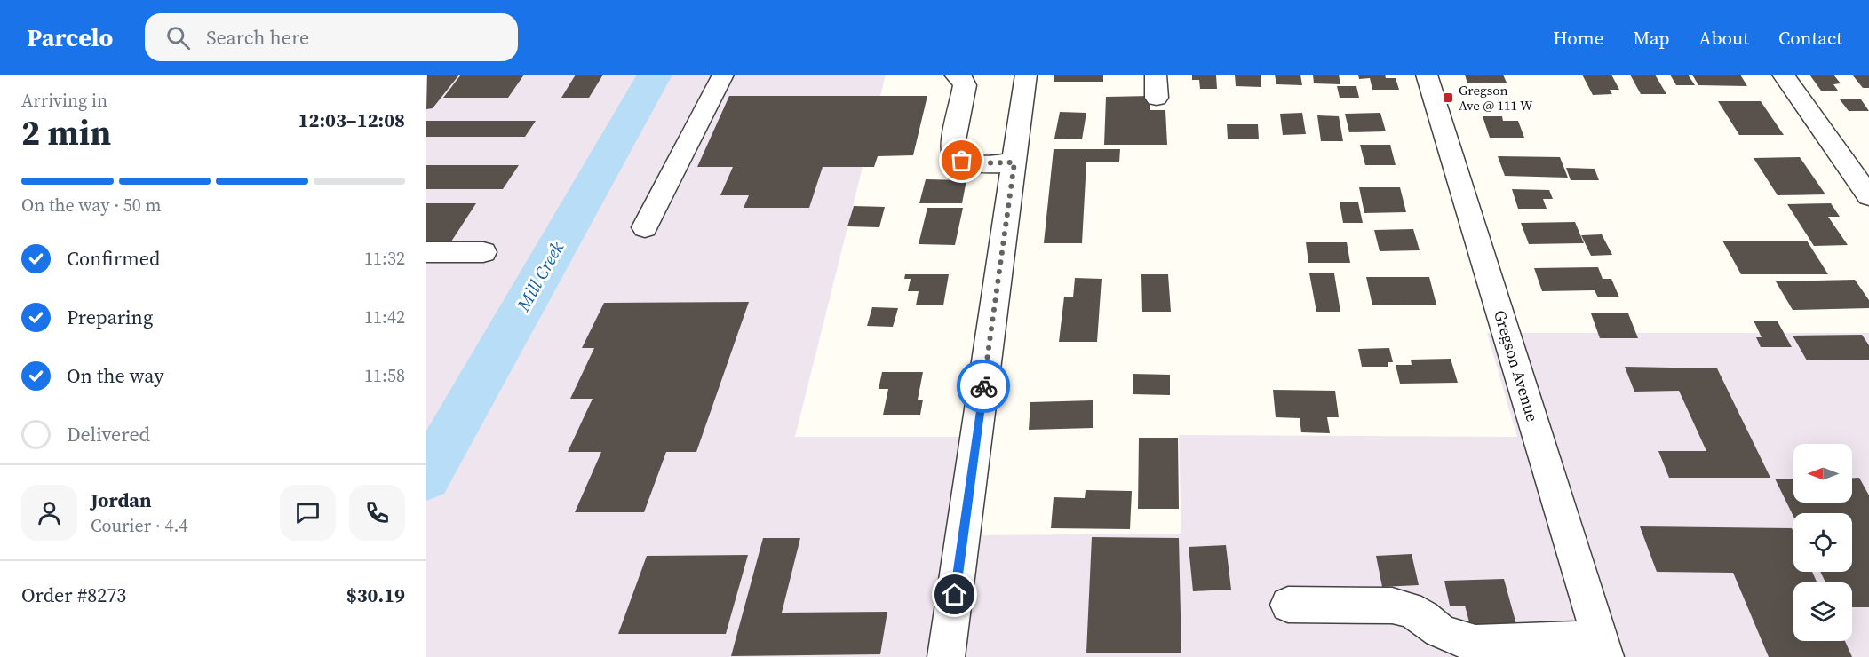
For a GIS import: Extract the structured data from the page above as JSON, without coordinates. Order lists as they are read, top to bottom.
{
  "streets": {
    "street": ["Gregson Avenue"]
  },
  "water": ["Mill Creek"],
  "places": {
    "transit": ["Gregson Ave @ 111 W"]
  },
  "north": "left",
  "page": {
    "header": "Parcelo",
    "search": "Search here",
    "nav": [
      "Home",
      "Map",
      "About",
      "Contact"
    ],
    "heading": ["2 min", "Arriving in", "12:03–12:08"],
    "panel": [
      "Jordan",
      "Courier · 4.4",
      "Order #8273",
      "$30.19"
    ],
    "bar": "On the way · 50 m",
    "list": [
      ["Confirmed", "11:32"],
      ["Preparing", "11:42"],
      ["On the way", "11:58"],
      "Delivered"
    ]
  }
}
